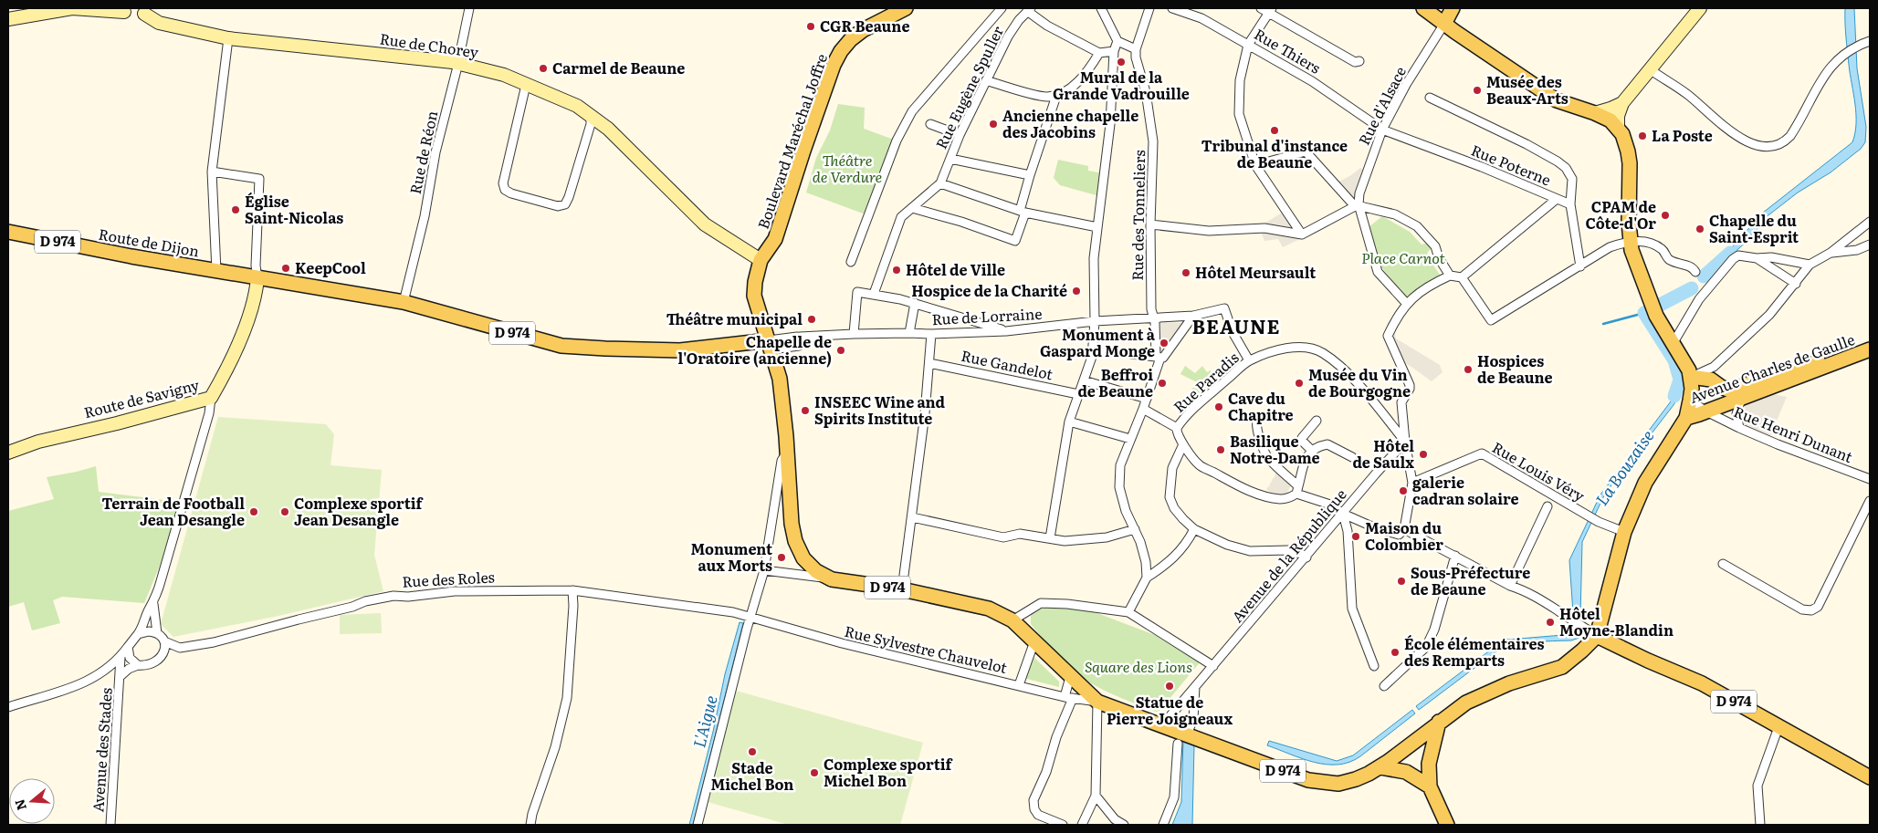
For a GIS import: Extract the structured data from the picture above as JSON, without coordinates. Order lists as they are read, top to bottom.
{
  "streets": {
    "main road": [
      "Boulevard Maréchal Joffre",
      "D 974",
      "Route de Dijon",
      "Avenue Charles de Gaulle"
    ],
    "street": [
      "Rue de Chorey",
      "Rue Thiers",
      "Rue Eugène Spuller",
      "Rue d'Alsace",
      "Rue de Réon",
      "Rue Poterne",
      "Rue des Tonneliers",
      "Rue de Lorraine",
      "Rue Gandelot",
      "Rue Paradis",
      "Route de Savigny",
      "Rue Henri Dunant",
      "Rue Louis Véry",
      "Avenue de la République",
      "Rue des Roles",
      "Rue Sylvestre Chauvelot",
      "Avenue des Stades"
    ]
  },
  "crossings": [
    ["Rue de Chorey", "Boulevard Maréchal Joffre"],
    ["Rue de Chorey", "Rue de Réon"],
    ["Rue Thiers", "Rue d'Alsace"],
    ["Rue Thiers", "Rue Poterne"],
    ["Rue d'Alsace", "Rue Poterne"],
    ["Boulevard Maréchal Joffre", "D 974"],
    ["Boulevard Maréchal Joffre", "Rue de Lorraine"],
    ["Rue de Réon", "D 974"],
    ["Rue des Tonneliers", "Rue de Lorraine"],
    ["D 974", "Route de Dijon"],
    ["D 974", "Rue de Lorraine"],
    ["D 974", "Route de Savigny"],
    ["D 974", "Avenue de la République"],
    ["D 974", "Rue Sylvestre Chauvelot"],
    ["Route de Dijon", "Route de Savigny"],
    ["Rue de Lorraine", "Rue Paradis"],
    ["Avenue Charles de Gaulle", "Rue Henri Dunant"],
    ["Rue Paradis", "Avenue de la République"],
    ["Rue des Roles", "Rue Sylvestre Chauvelot"],
    ["Rue des Roles", "Avenue des Stades"]
  ],
  "districts": ["BEAUNE"],
  "water": ["La Bouzaise", "L'Aigue"],
  "parks": ["Théâtre de Verdure", "Place Carnot", "Square des Lions"],
  "places": [
    "CGR Beaune",
    "Mural de la Grande Vadrouille",
    "Carmel de Beaune",
    "Musée des Beaux-Arts",
    "Ancienne chapelle des Jacobins",
    "Tribunal d'instance de Beaune",
    "La Poste",
    "Église Saint-Nicolas",
    "CPAM de Côte-d'Or",
    "Chapelle du Saint-Esprit",
    "KeepCool",
    "Hôtel de Ville",
    "Hôtel Meursault",
    "Hospice de la Charité",
    "Théâtre municipal",
    "Monument à Gaspard Monge",
    "Chapelle de l'Oratoire (ancienne)",
    "Hospices de Beaune",
    "Beffroi de Beaune",
    "Musée du Vin de Bourgogne",
    "Cave du Chapitre",
    "INSEEC Wine and Spirits Institute",
    "Basilique Notre-Dame",
    "Hôtel de Saulx",
    "galerie cadran solaire",
    "Terrain de Football Jean Desangle",
    "Complexe sportif Jean Desangle",
    "Maison du Colombier",
    "Monument aux Morts",
    "Sous-Préfecture de Beaune",
    "Hôtel Moyne-Blandin",
    "École élémentaires des Remparts",
    "Statue de Pierre Joigneaux",
    "Stade Michel Bon",
    "Complexe sportif Michel Bon"
  ],
  "north": "left"
}
